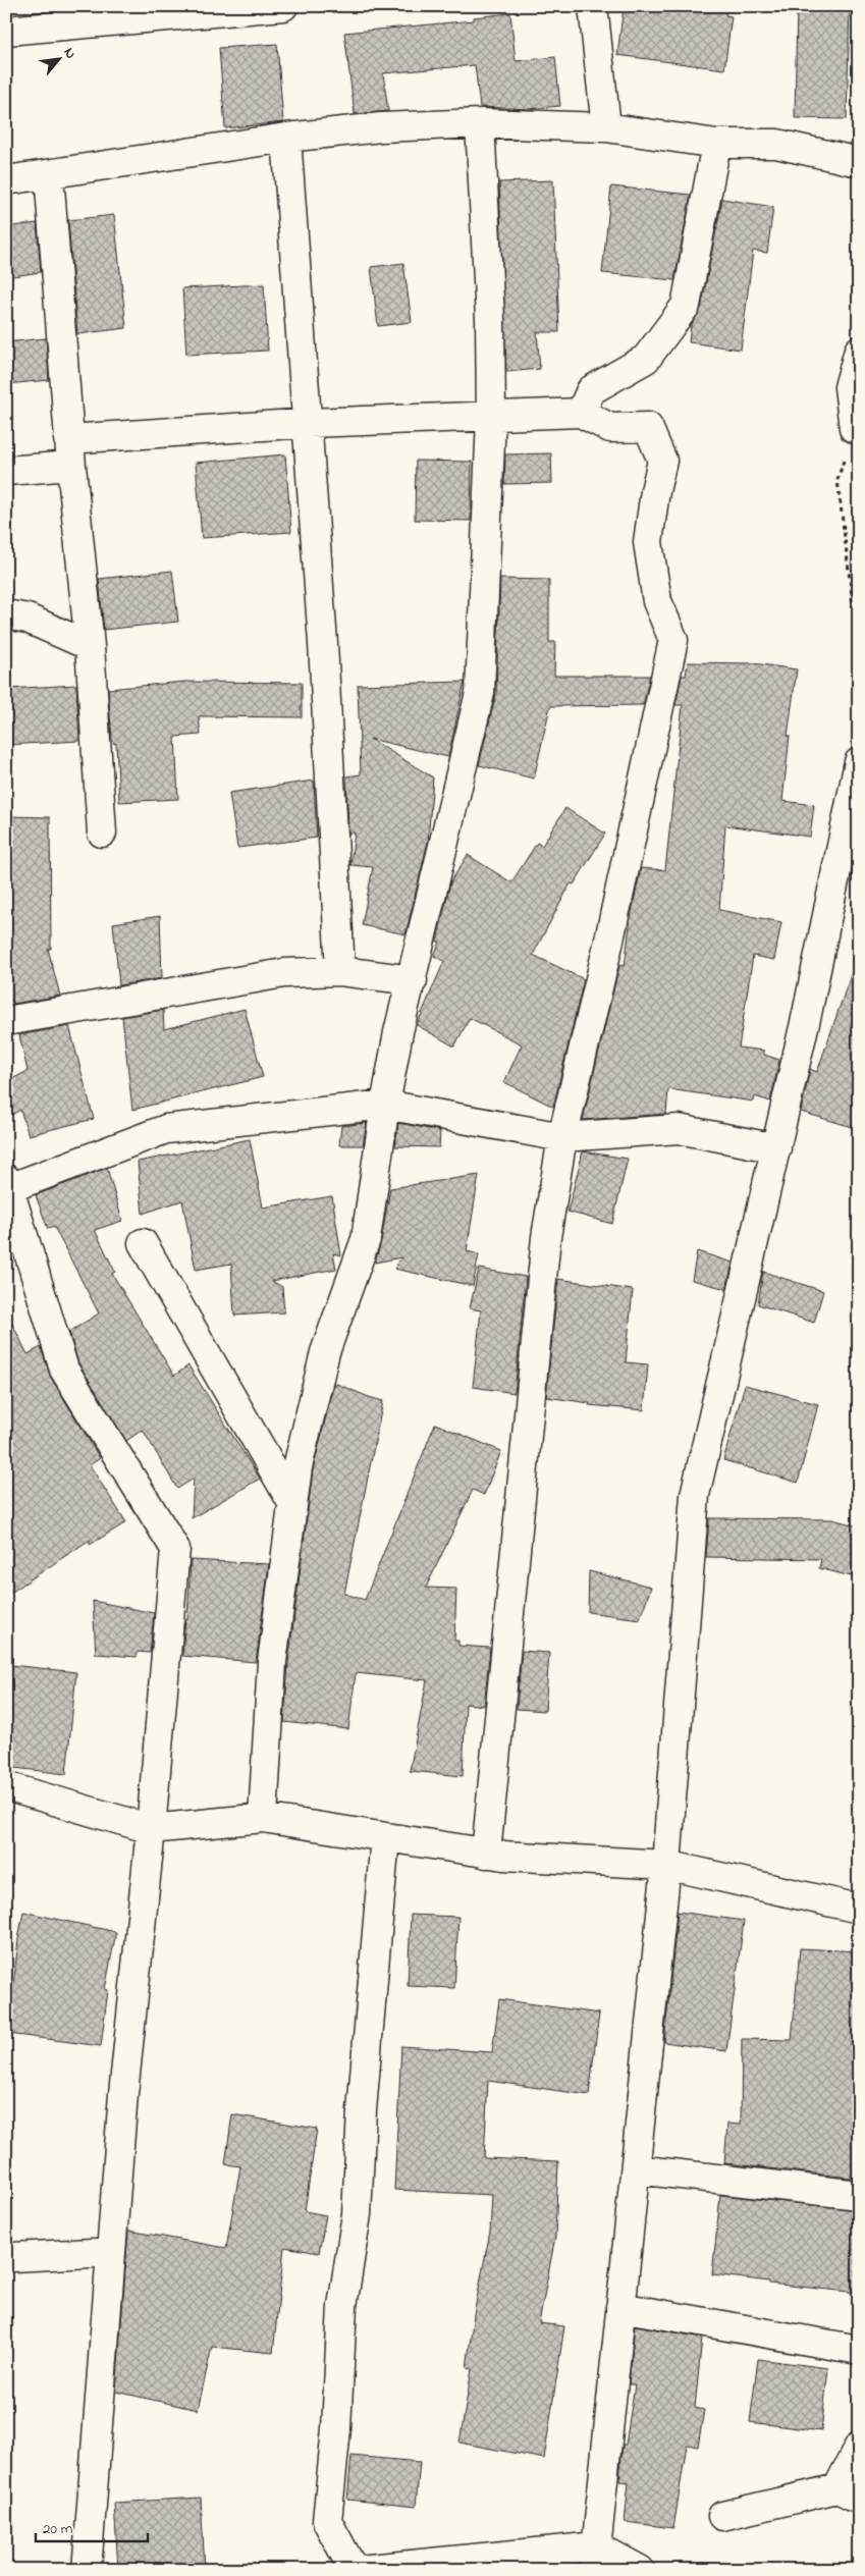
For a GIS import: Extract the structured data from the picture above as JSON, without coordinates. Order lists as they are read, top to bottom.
{
  "scale_bar": "20 m",
  "north": "top right"
}
